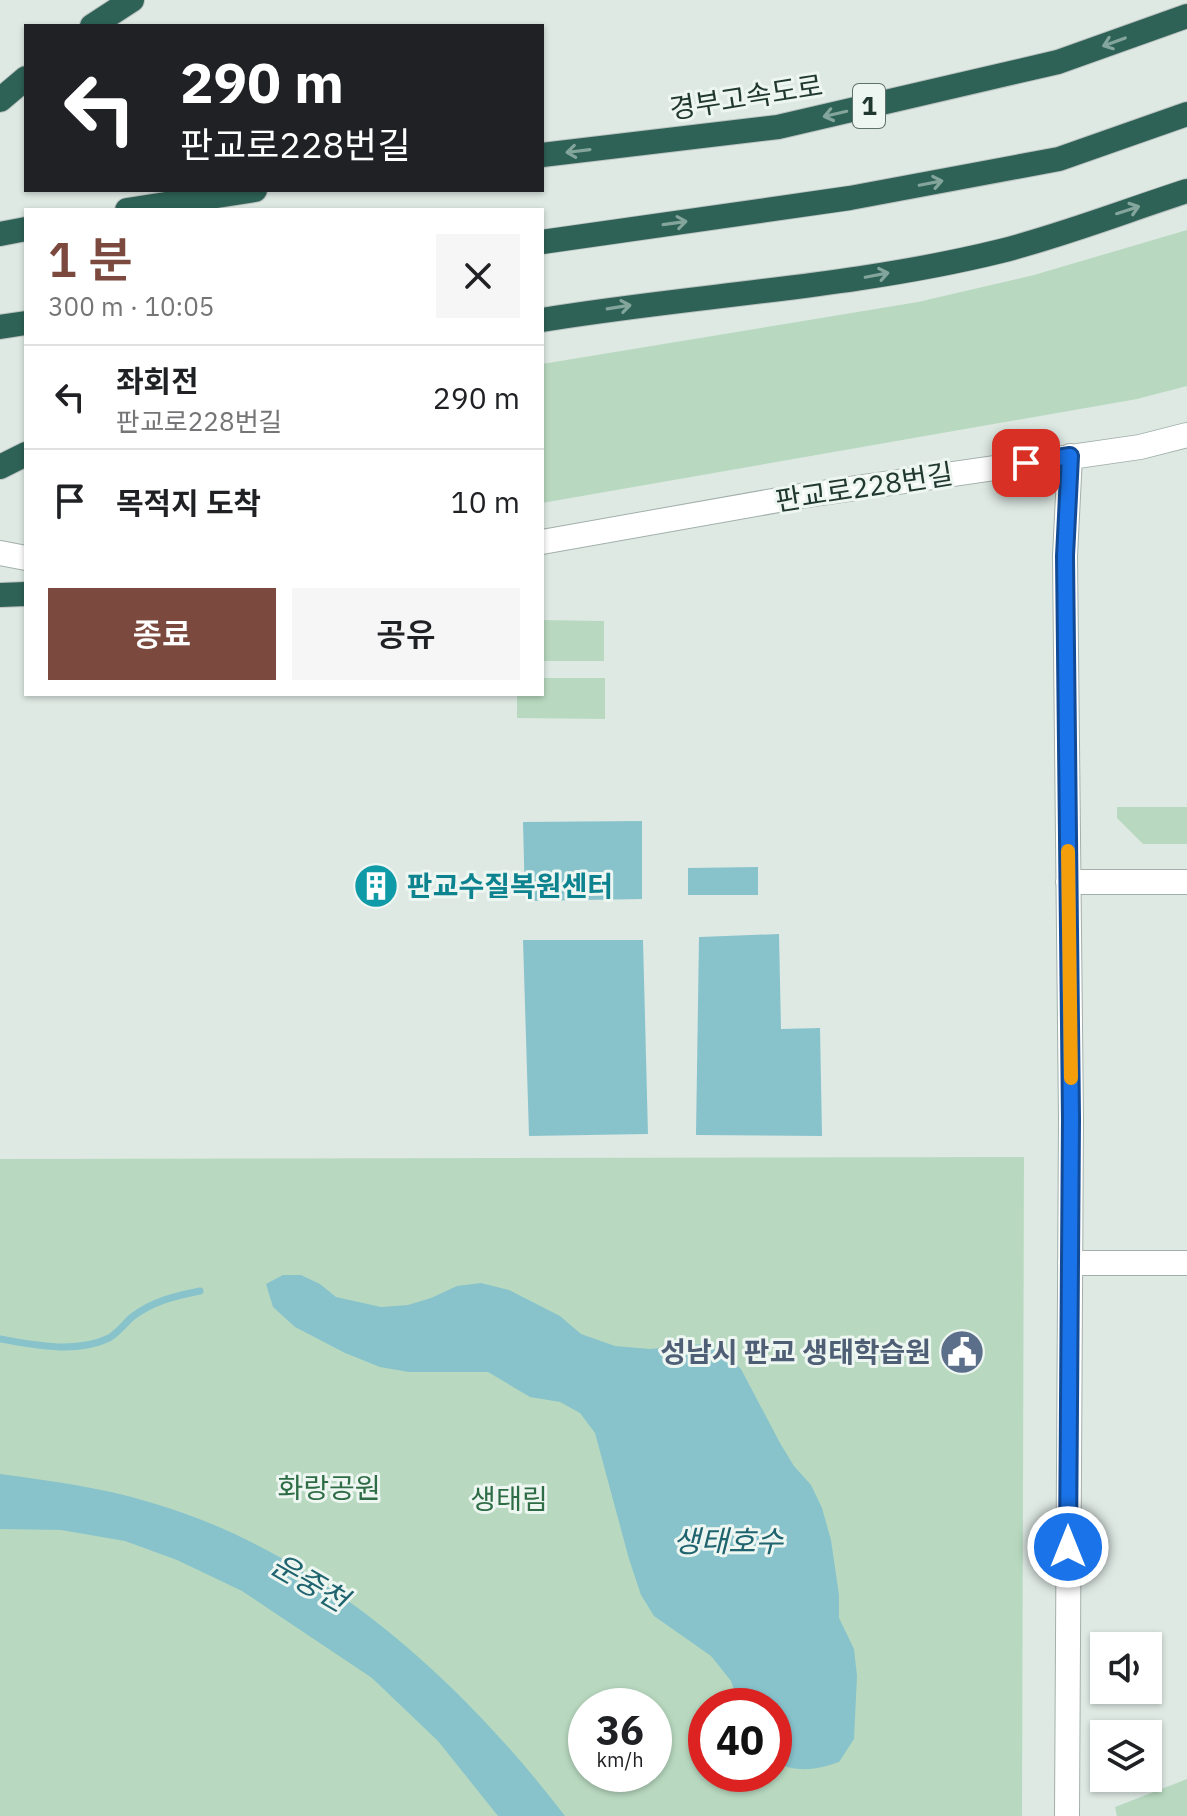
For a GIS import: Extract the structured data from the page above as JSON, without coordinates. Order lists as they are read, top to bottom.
{
  "streets": {
    "highway": ["경부고속도로", "1"],
    "street": ["판교로228번길"]
  },
  "water": ["생태호수", "운중천"],
  "parks": ["화랑공원", "생태림"],
  "places": {
    "building": ["판교수질복원센터"],
    "public building": ["성남시 판교 생태학습원"]
  },
  "page": {
    "turn": ["290 m", "판교로228번길"],
    "heading": ["1 분", "300 m · 10:05"],
    "list": [
      {
        "name": "좌회전",
        "note": "판교로228번길",
        "value": "290 m"
      },
      {
        "name": "목적지 도착",
        "value": "10 m"
      }
    ],
    "buttons": ["종료", "공유"],
    "speed": "36 km/h",
    "limit": "40"
  }
}
